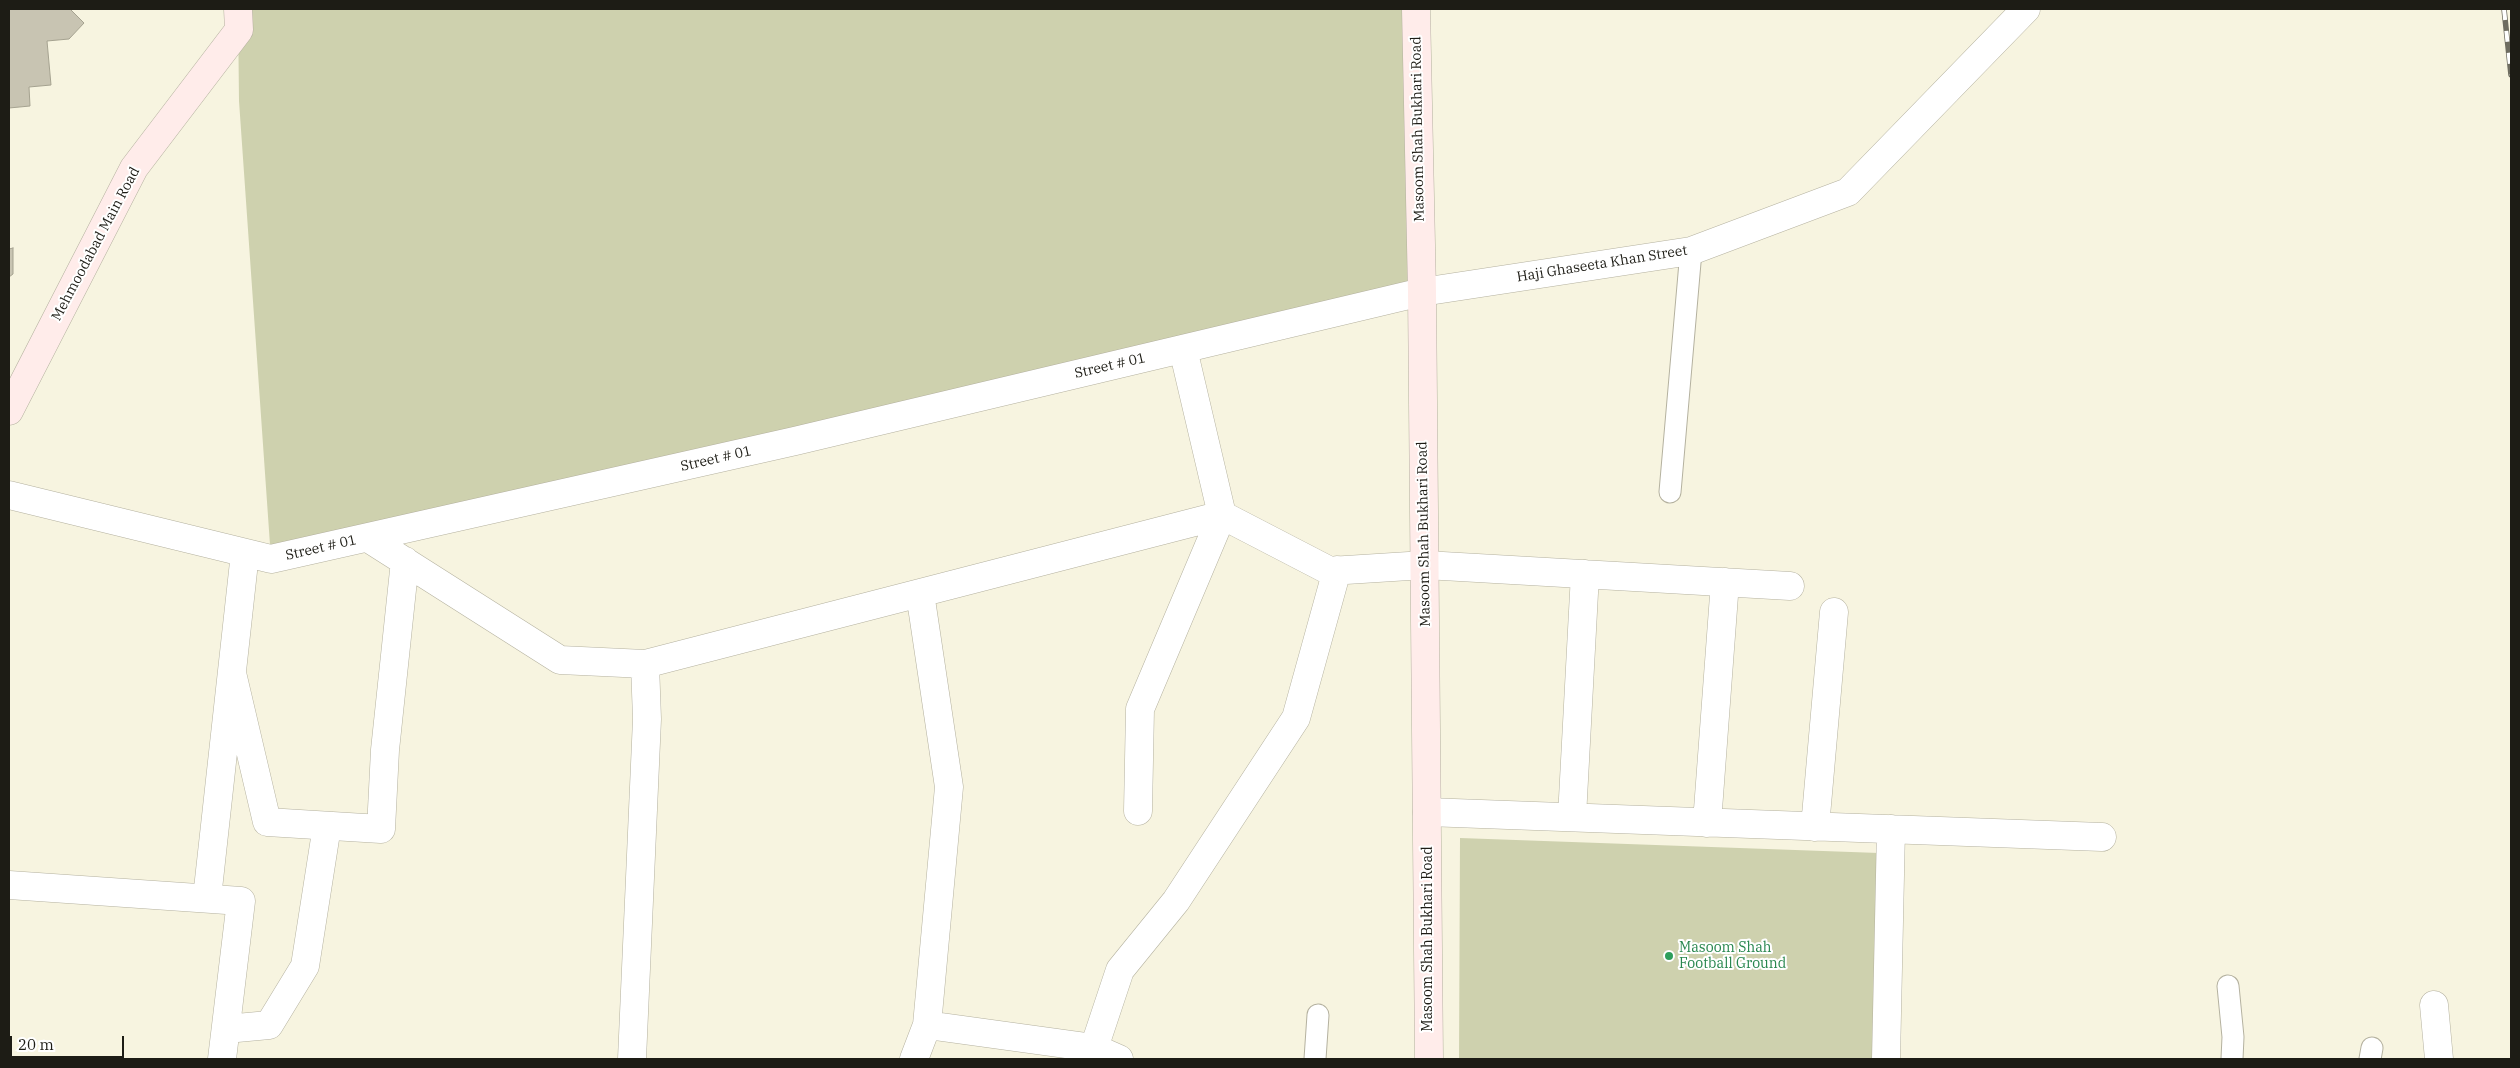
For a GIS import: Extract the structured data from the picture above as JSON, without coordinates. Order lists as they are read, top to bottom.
{
  "streets": {
    "street": [
      "Masoom Shah Bukhari Road",
      "Mehmoodabad Main Road",
      "Haji Ghaseeta Khan Street",
      "Street # 01"
    ]
  },
  "crossings": [
    ["Masoom Shah Bukhari Road", "Haji Ghaseeta Khan Street"],
    ["Masoom Shah Bukhari Road", "Street # 01"],
    ["Haji Ghaseeta Khan Street", "Street # 01"]
  ],
  "places": ["Masoom Shah Football Ground"],
  "scale_bar": "20 m"
}
